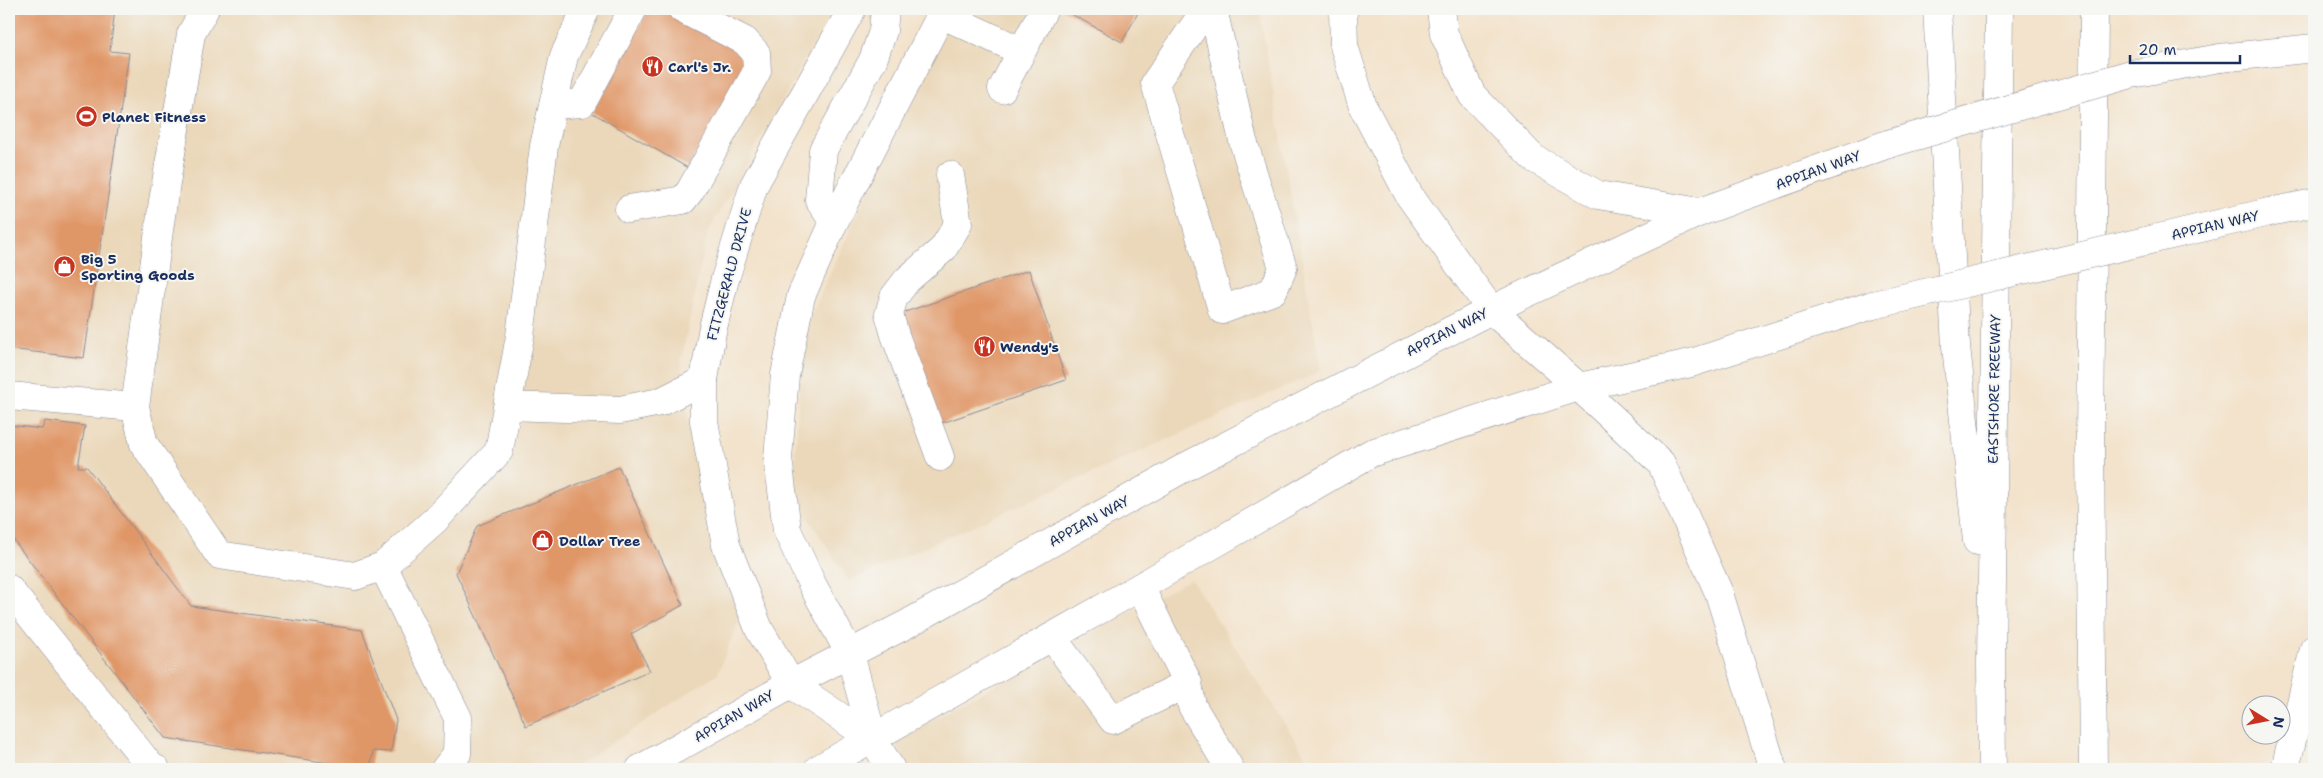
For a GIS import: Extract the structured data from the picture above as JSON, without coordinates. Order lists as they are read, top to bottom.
{
  "streets": {
    "main road": ["APPIAN WAY", "FITZGERALD DRIVE", "EASTSHORE FREEWAY"]
  },
  "crossings": [
    ["APPIAN WAY", "FITZGERALD DRIVE"]
  ],
  "places": {
    "restaurant": ["Carl's Jr.", "Wendy's"],
    "sports": ["Planet Fitness"],
    "shop": ["Big 5 Sporting Goods", "Dollar Tree"]
  },
  "scale_bar": "20 m",
  "north": "right"
}
